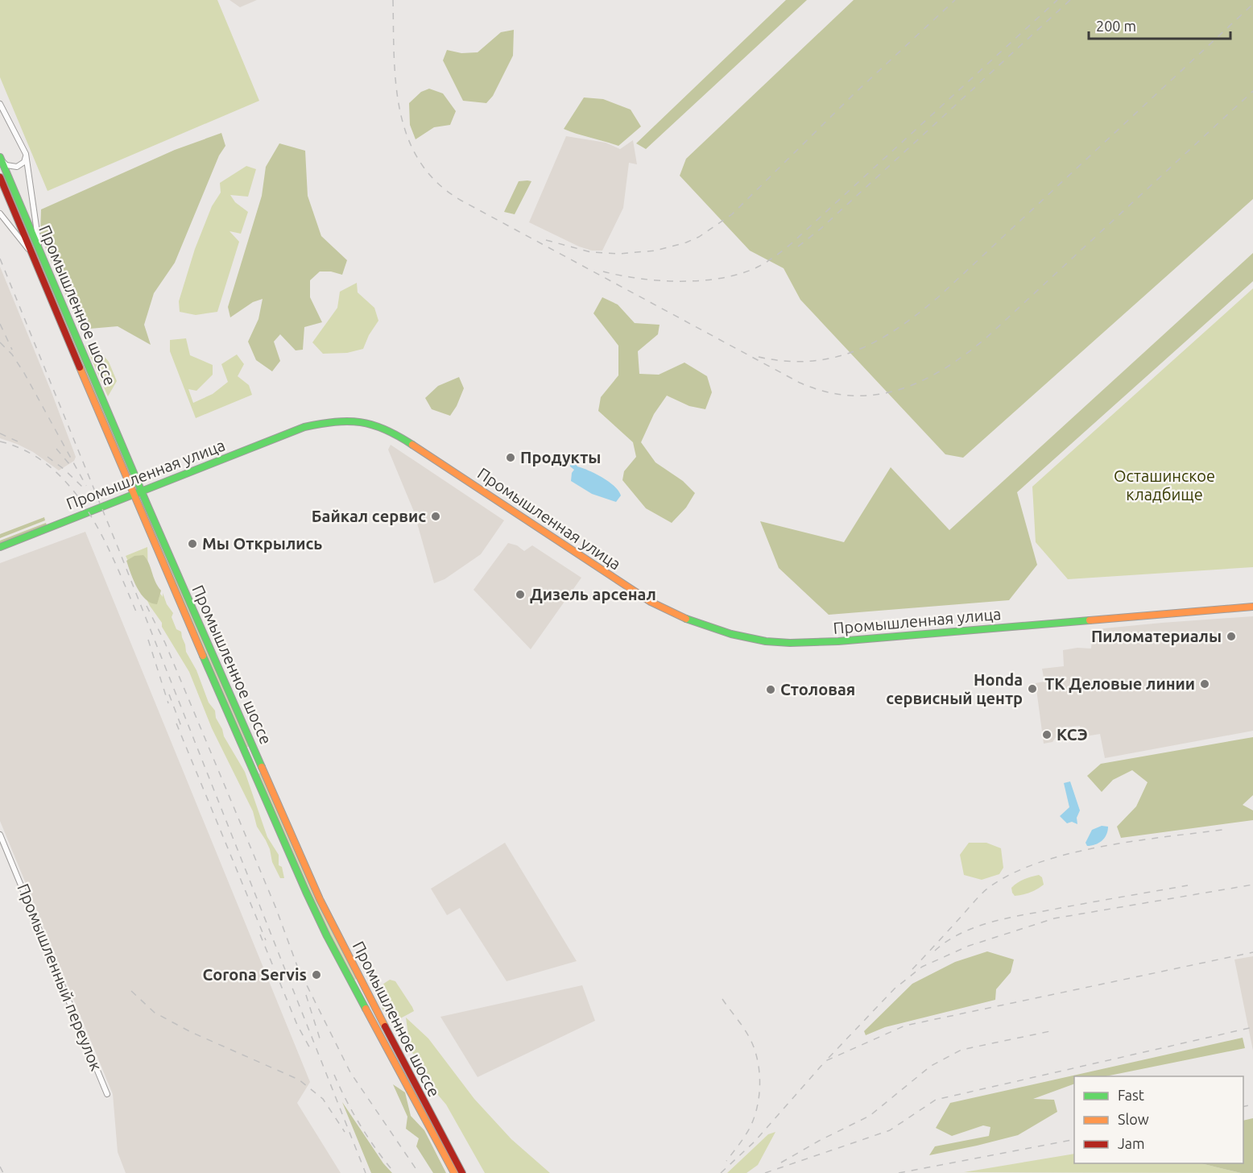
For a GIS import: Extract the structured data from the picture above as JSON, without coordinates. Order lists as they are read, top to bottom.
{
  "streets": {
    "main road": ["Промышленное шоссе", "Промышленная улица"],
    "street": ["Промышленный переулок"]
  },
  "crossings": [
    ["Промышленное шоссе", "Промышленная улица"]
  ],
  "parks": ["Осташинское кладбище"],
  "places": [
    "Продукты",
    "Байкал сервис",
    "Мы Открылись",
    "Дизель арсенал",
    "Пиломатериалы",
    "ТК Деловые линии",
    "Honda сервисный центр",
    "Столовая",
    "КСЭ",
    "Corona Servis"
  ],
  "legend": ["Fast", "Slow", "Jam"],
  "scale_bar": "200 m"
}
